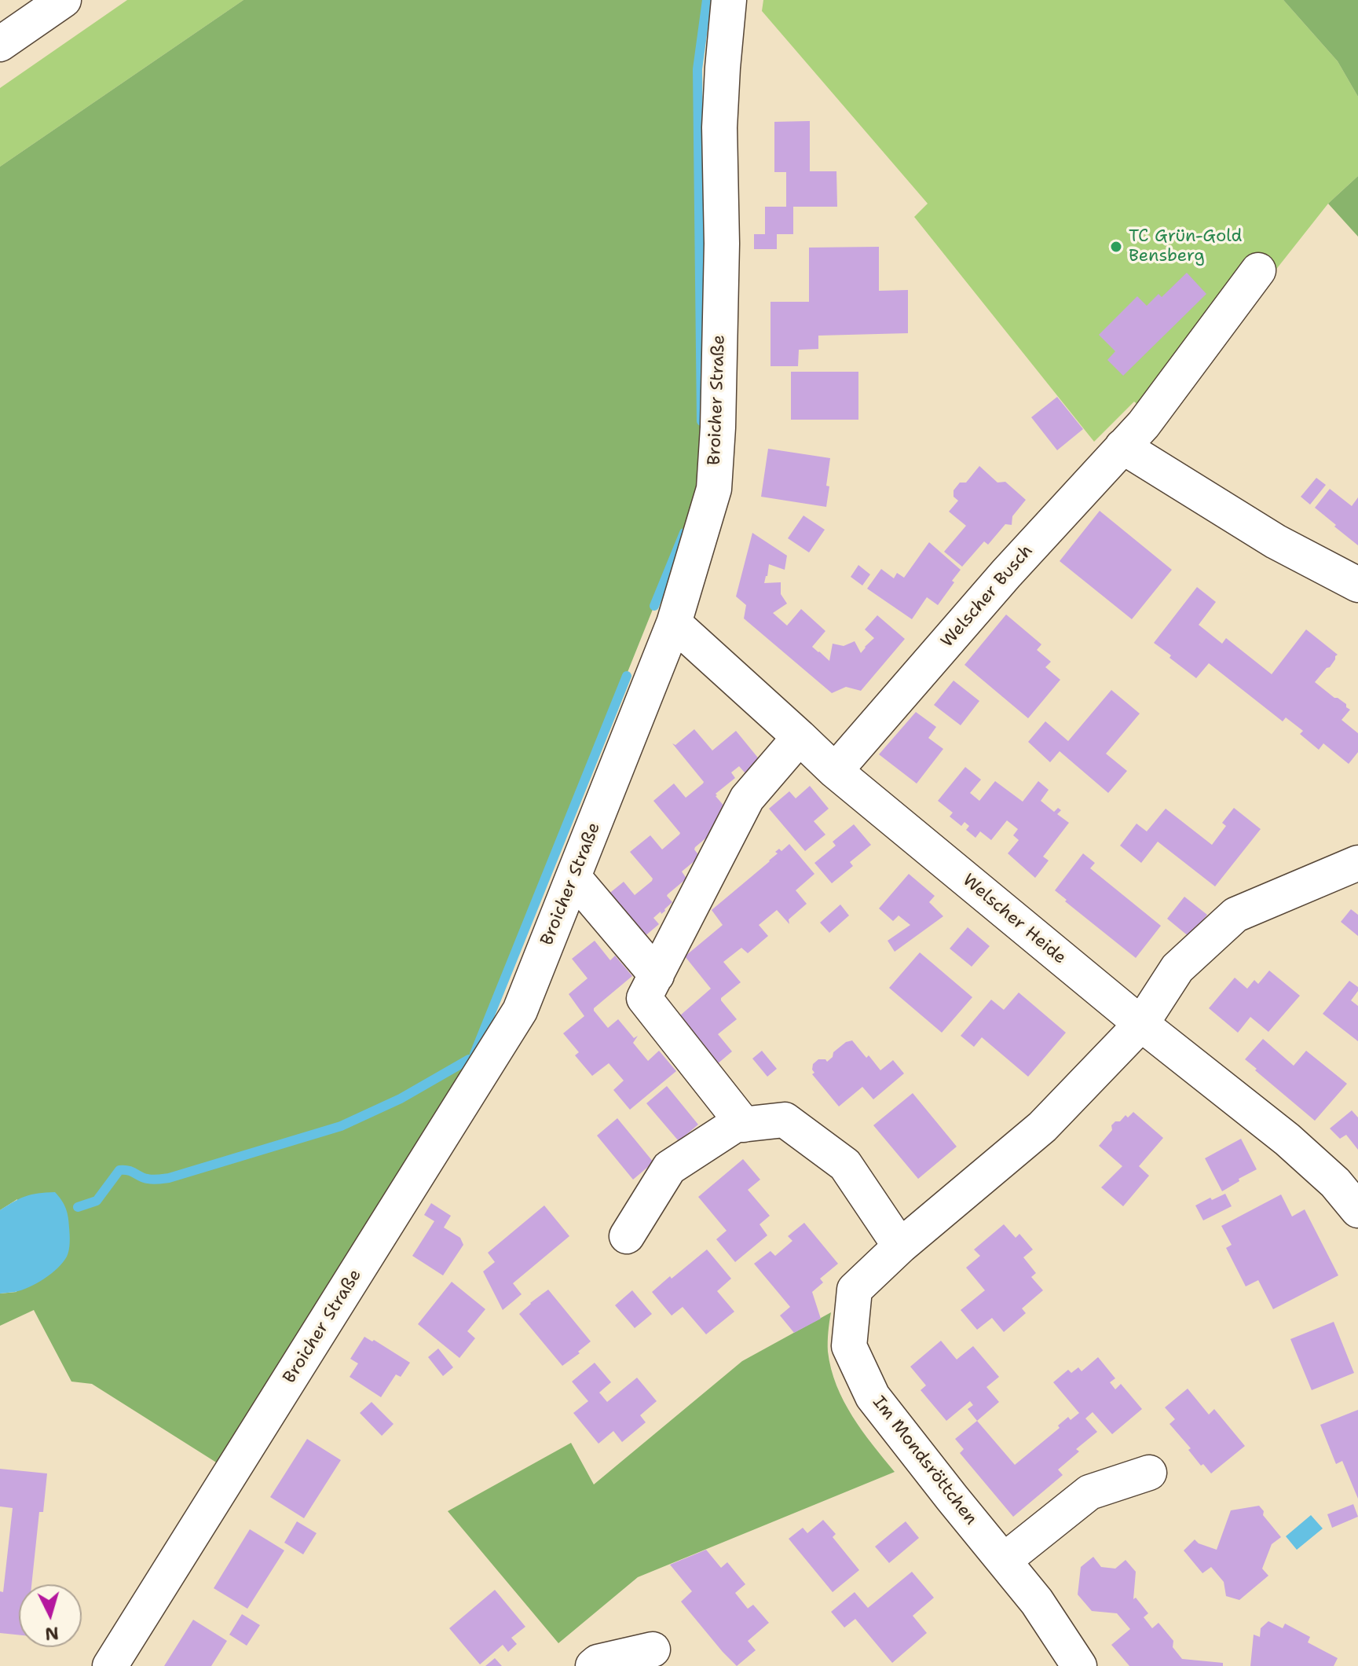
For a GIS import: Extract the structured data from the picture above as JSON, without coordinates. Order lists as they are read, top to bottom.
{
  "streets": {
    "main road": [
      "Broicher Straße",
      "Welscher Busch",
      "Welscher Heide",
      "Im Mondsröttchen"
    ]
  },
  "crossings": [
    ["Broicher Straße", "Welscher Heide"],
    ["Welscher Busch", "Welscher Heide"],
    ["Welscher Heide", "Im Mondsröttchen"]
  ],
  "places": ["TC Grün-Gold Bensberg"],
  "north": "bottom"
}
